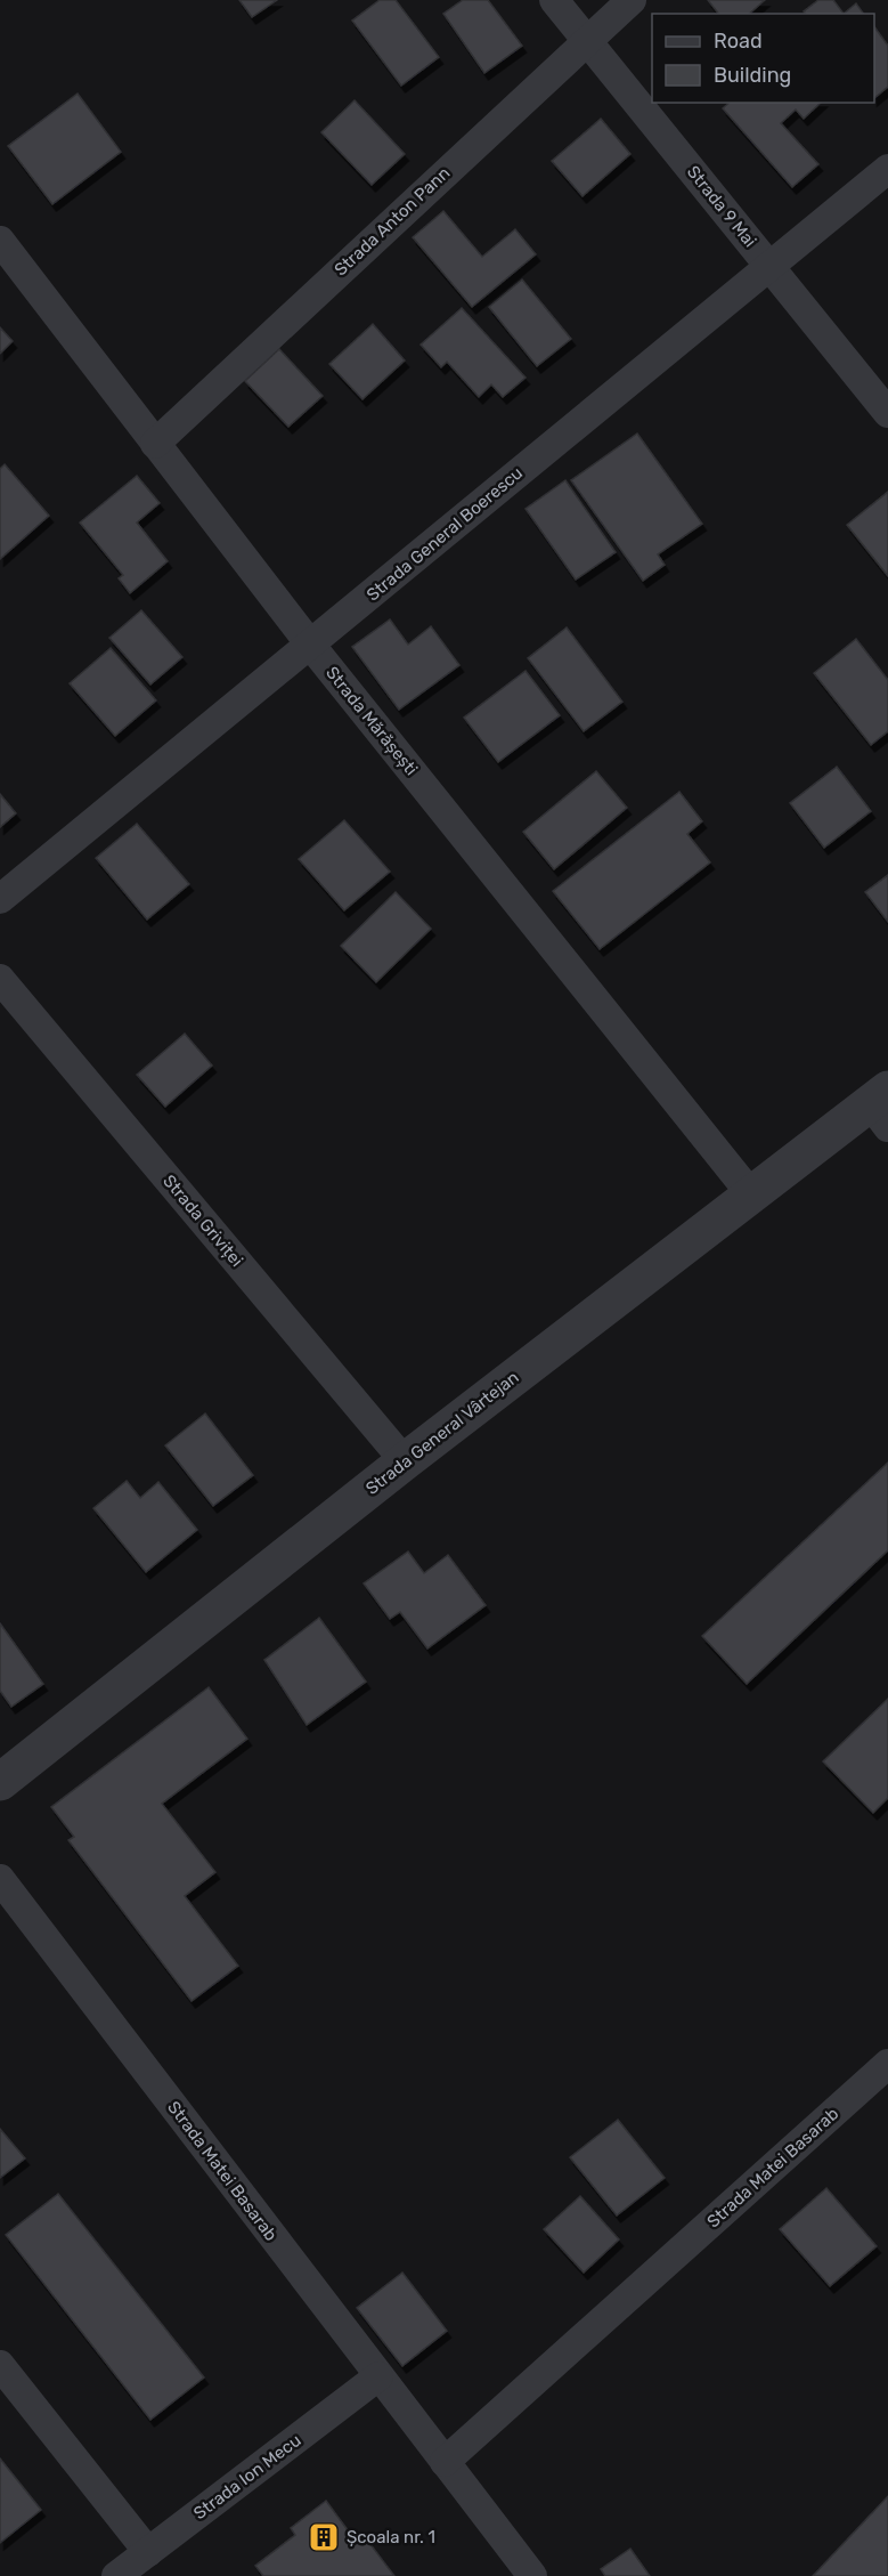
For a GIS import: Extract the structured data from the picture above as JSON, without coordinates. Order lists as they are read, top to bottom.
{
  "streets": {
    "street": [
      "Strada 9 Mai",
      "Strada Anton Pann",
      "Strada General Boerescu",
      "Strada Mărășești",
      "Strada Griviței",
      "Strada General Vârtejan",
      "Strada Matei Basarab",
      "Strada Ion Mecu"
    ]
  },
  "crossings": [
    ["Strada 9 Mai", "Strada Anton Pann"],
    ["Strada 9 Mai", "Strada General Boerescu"],
    ["Strada Anton Pann", "Strada Mărășești"],
    ["Strada General Boerescu", "Strada Mărășești"],
    ["Strada Mărășești", "Strada General Vârtejan"],
    ["Strada Griviței", "Strada General Vârtejan"],
    ["Strada Matei Basarab", "Strada Ion Mecu"]
  ],
  "places": {
    "building": ["Școala nr. 1"]
  },
  "legend": ["Road", "Building"]
}
